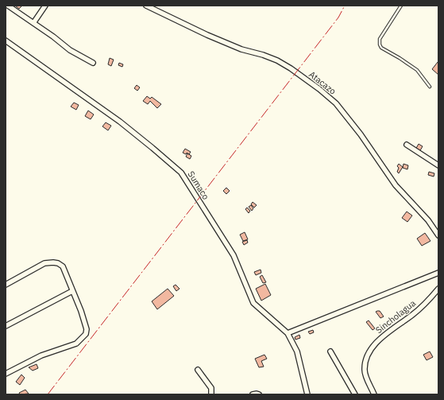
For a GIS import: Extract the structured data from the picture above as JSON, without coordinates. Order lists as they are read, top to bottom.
{
  "streets": {
    "street": ["Atacazo", "Sumaco", "Sincholagua"]
  }
}
